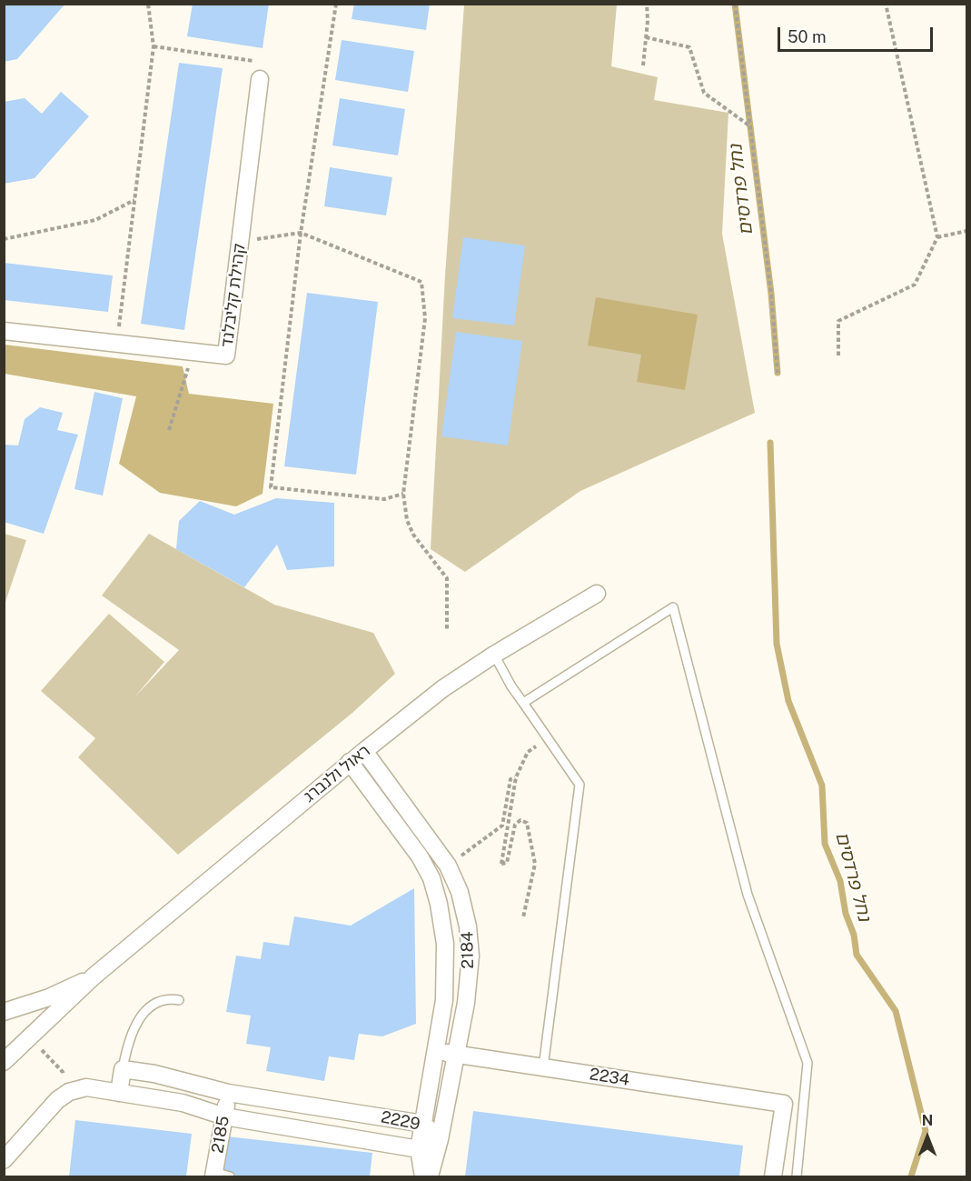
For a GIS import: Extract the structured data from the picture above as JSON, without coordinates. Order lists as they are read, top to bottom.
{
  "streets": {
    "street": [
      "קהילת קליבלנד",
      "ראול ולנברג",
      "2184",
      "2234",
      "2229",
      "2185"
    ]
  },
  "crossings": [
    ["ראול ולנברג", "2184"],
    ["2184", "2234"],
    ["2184", "2229"],
    ["2229", "2185"]
  ],
  "water": ["נחל פרדסים"],
  "scale_bar": "50 m",
  "north": "top"
}
